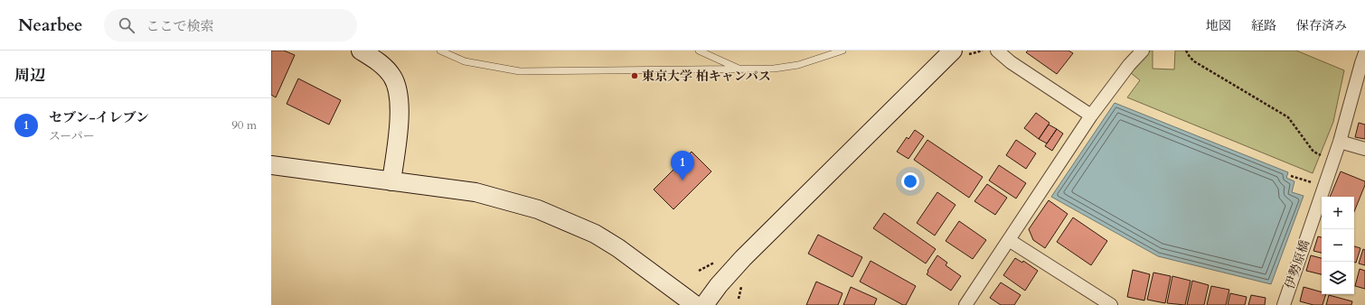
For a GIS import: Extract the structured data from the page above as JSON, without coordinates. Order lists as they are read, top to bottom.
{
  "streets": {
    "street": ["伊勢原橋"]
  },
  "places": ["東京大学 柏キャンパス"],
  "page": {
    "header": "Nearbee",
    "search": "ここで検索",
    "nav": ["地図", "経路", "保存済み"],
    "heading": "周辺",
    "list": [
      {
        "mark": "1",
        "name": "セブン-イレブン",
        "note": "スーパー",
        "value": "90 m"
      }
    ],
    "pins": "1",
    "map_buttons": ["+", "−"]
  }
}
